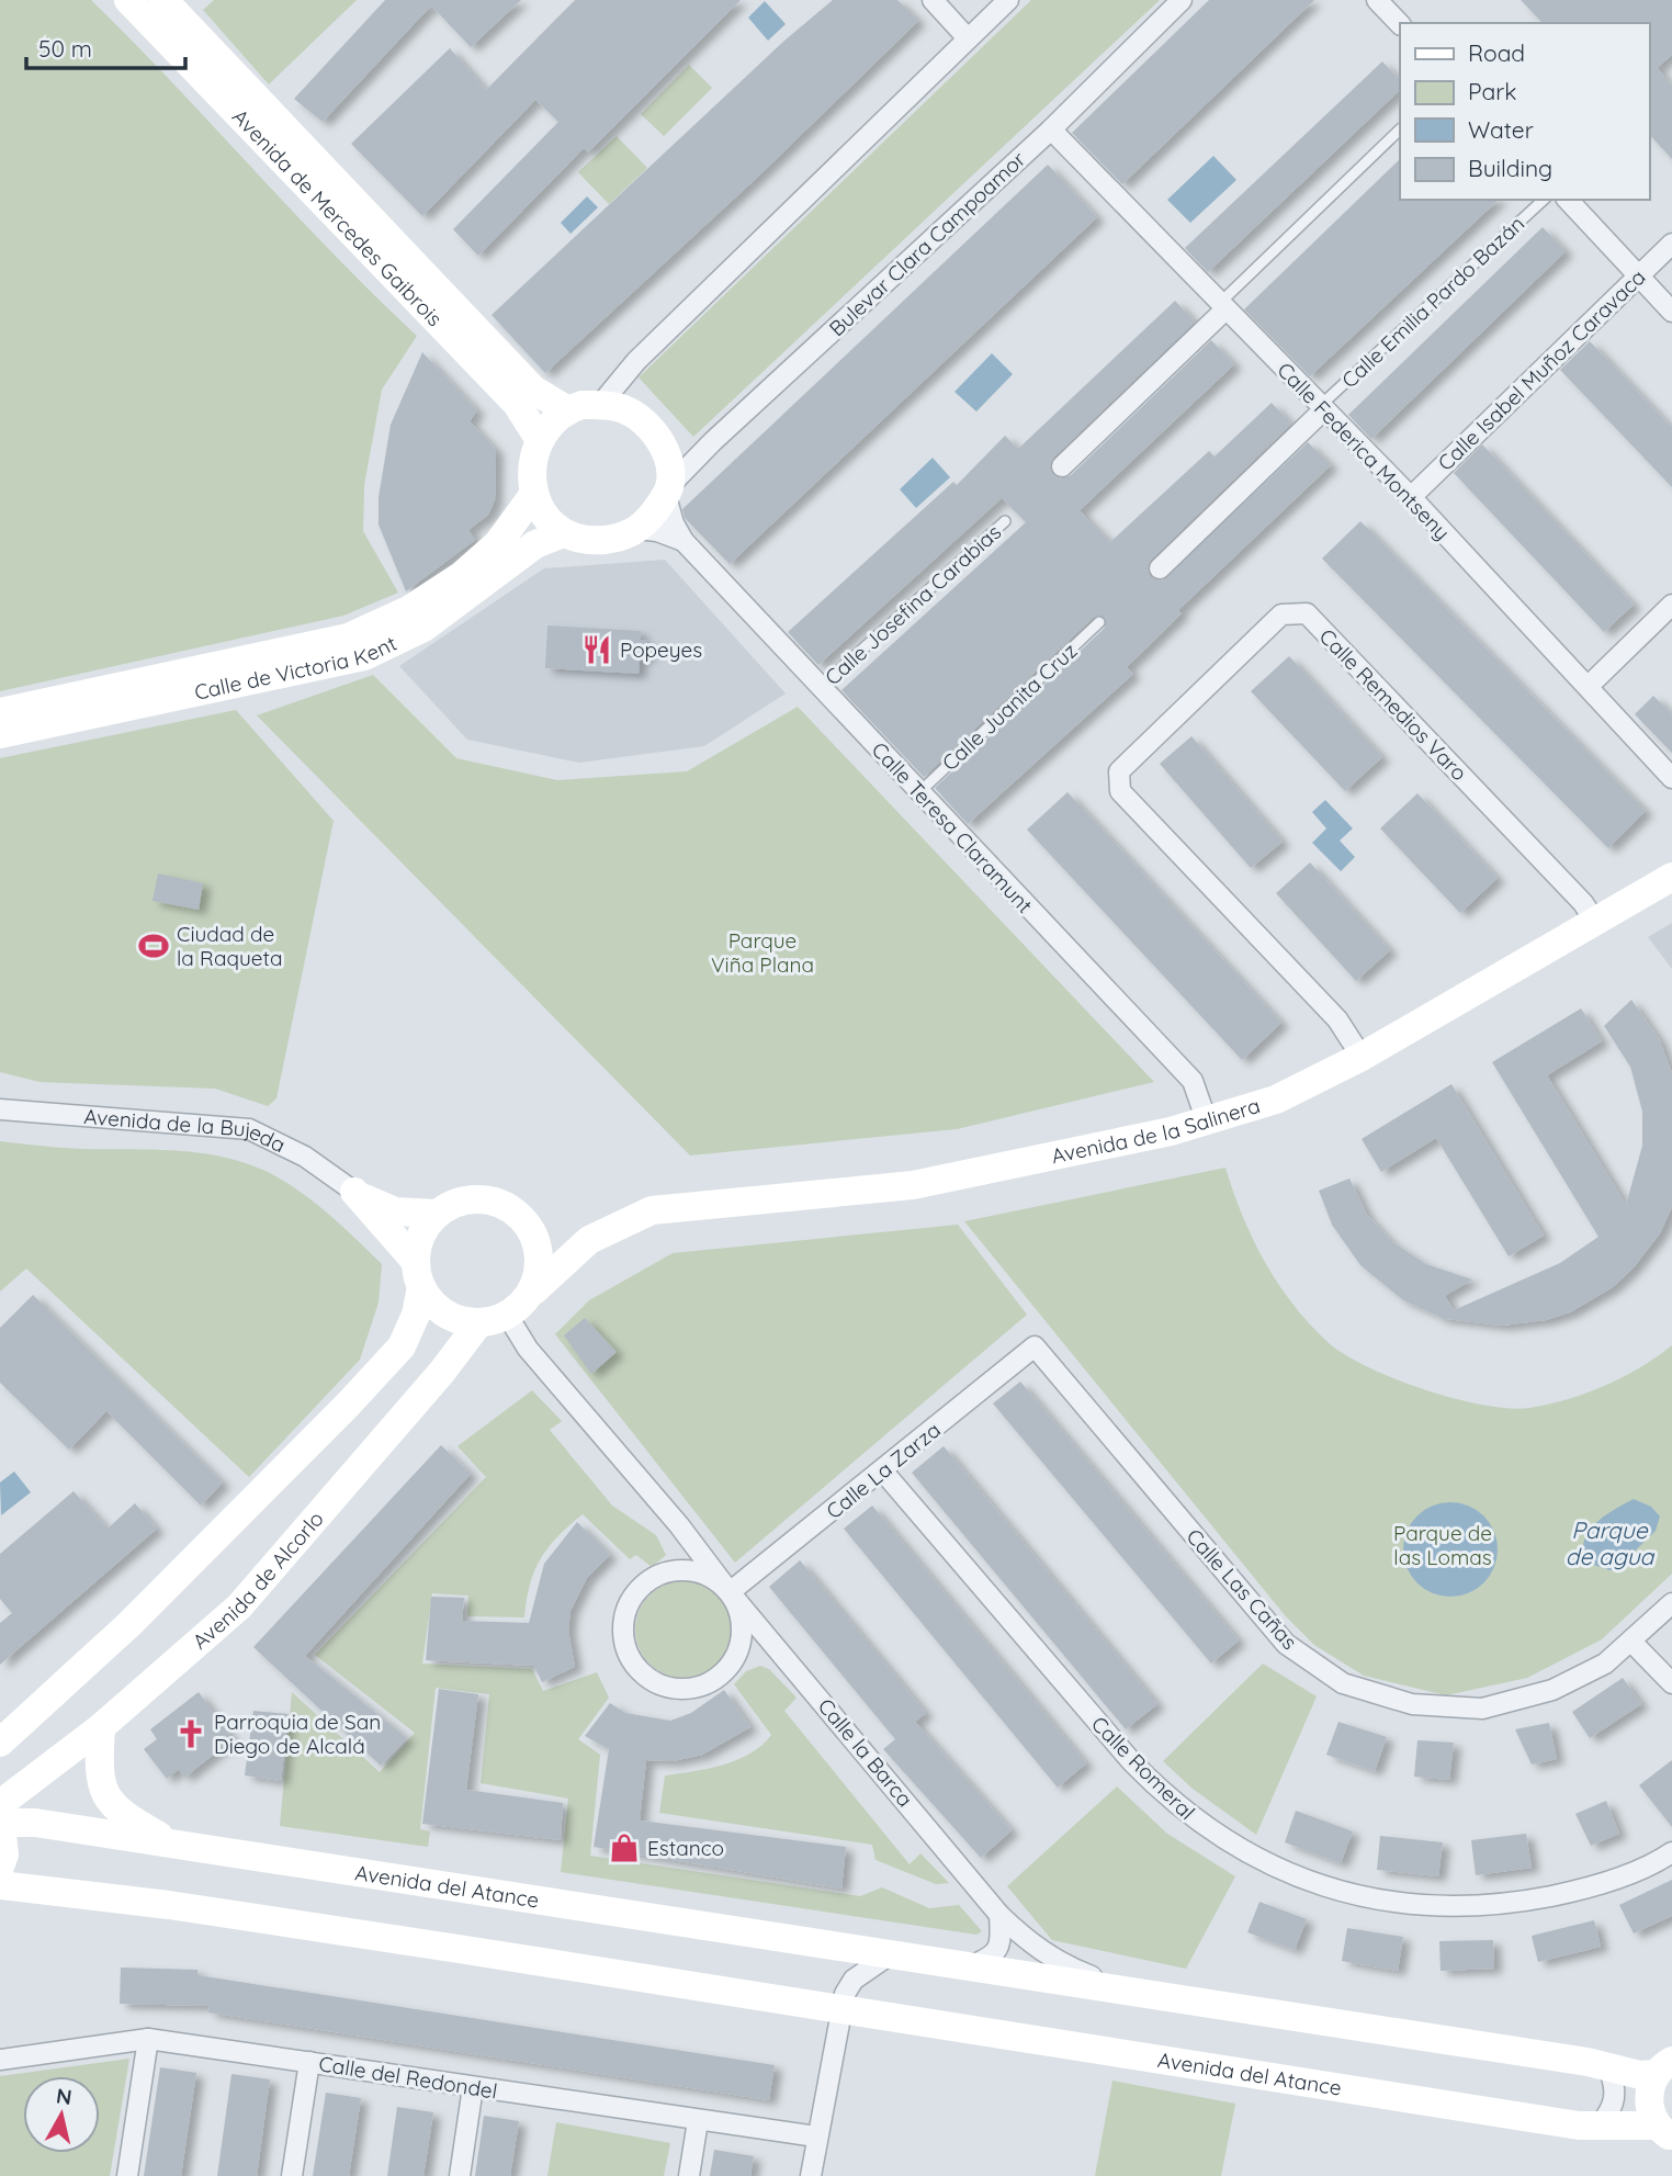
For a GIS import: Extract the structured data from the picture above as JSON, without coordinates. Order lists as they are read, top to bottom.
{
  "streets": {
    "street": [
      "Avenida de Mercedes Gaibrois",
      "Bulevar Clara Campoamor",
      "Calle Isabel Muñoz Caravaca",
      "Calle Federica Montseny",
      "Calle de Victoria Kent",
      "Calle Remedios Varo",
      "Calle Teresa Claramunt",
      "Avenida de la Salinera",
      "Avenida de la Bujeda",
      "Calle La Zarza",
      "Avenida de Alcorlo",
      "Calle Las Cañas",
      "Calle la Barca",
      "Calle Romeral",
      "Avenida del Atance",
      "Calle del Redondel"
    ],
    "lane": ["Calle Emilia Pardo Bazán", "Calle Josefina Carabias", "Calle Juanita Cruz"]
  },
  "crossings": [
    ["Avenida de Mercedes Gaibrois", "Bulevar Clara Campoamor"],
    ["Avenida de Mercedes Gaibrois", "Calle de Victoria Kent"],
    ["Avenida de Mercedes Gaibrois", "Calle Teresa Claramunt"],
    ["Bulevar Clara Campoamor", "Calle Federica Montseny"],
    ["Bulevar Clara Campoamor", "Calle de Victoria Kent"],
    ["Bulevar Clara Campoamor", "Calle Teresa Claramunt"],
    ["Calle Emilia Pardo Bazán", "Calle Federica Montseny"],
    ["Calle Isabel Muñoz Caravaca", "Calle Federica Montseny"],
    ["Calle Josefina Carabias", "Calle Teresa Claramunt"],
    ["Calle de Victoria Kent", "Calle Teresa Claramunt"],
    ["Calle Remedios Varo", "Avenida de la Salinera"],
    ["Calle Juanita Cruz", "Calle Teresa Claramunt"],
    ["Calle Teresa Claramunt", "Avenida de la Salinera"],
    ["Avenida de la Salinera", "Avenida de la Bujeda"],
    ["Avenida de la Salinera", "Avenida de Alcorlo"],
    ["Avenida de la Salinera", "Calle la Barca"],
    ["Avenida de la Bujeda", "Avenida de Alcorlo"],
    ["Avenida de la Bujeda", "Calle la Barca"],
    ["Calle La Zarza", "Calle Las Cañas"],
    ["Calle La Zarza", "Calle la Barca"],
    ["Calle La Zarza", "Calle Romeral"],
    ["Avenida de Alcorlo", "Calle la Barca"],
    ["Avenida de Alcorlo", "Avenida del Atance"],
    ["Calle la Barca", "Avenida del Atance"]
  ],
  "water": ["Parque de agua"],
  "parks": ["Parque Viña Plana", "Parque de las Lomas"],
  "places": {
    "restaurant": ["Popeyes"],
    "sports": ["Ciudad de la Raqueta"],
    "church": ["Parroquia de San Diego de Alcalá"],
    "shop": ["Estanco"]
  },
  "legend": [
    "Road",
    "Park",
    "Water",
    "Building"
  ],
  "scale_bar": "50 m",
  "north": "top"
}
